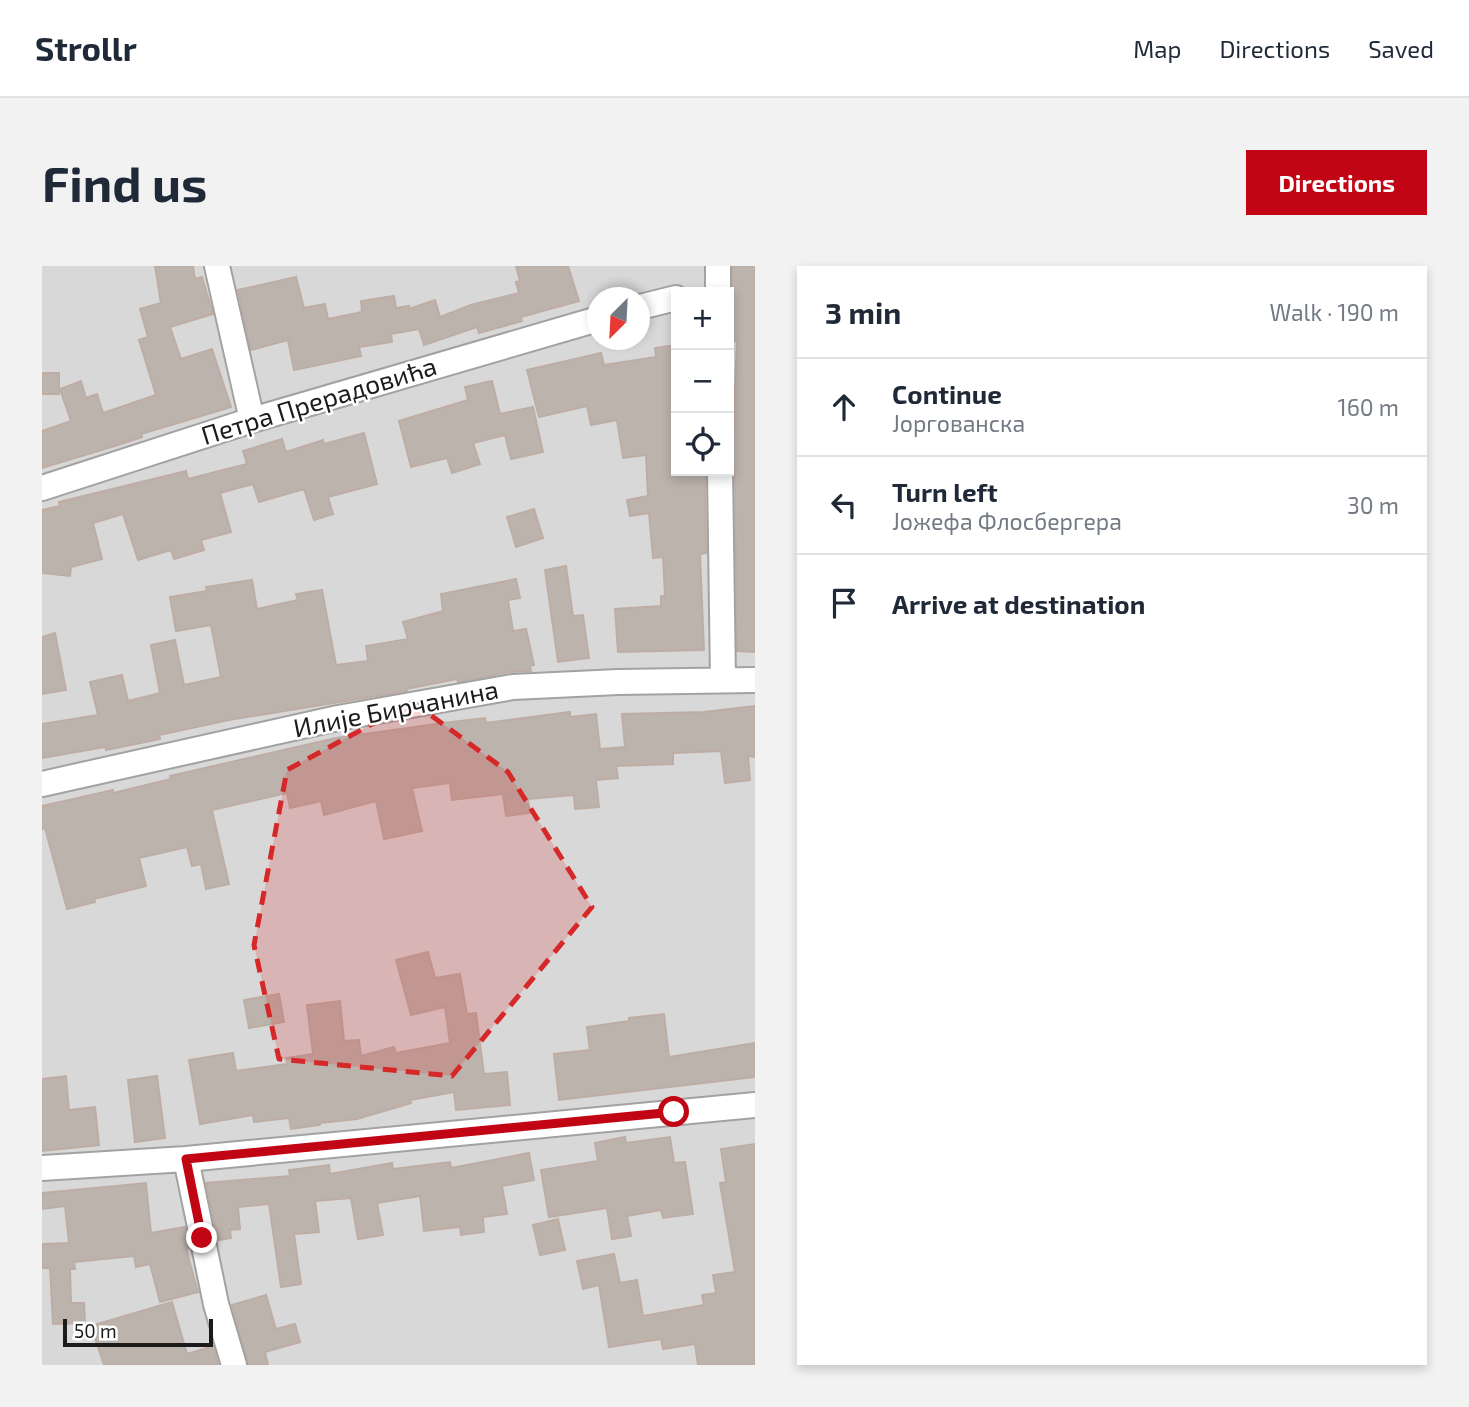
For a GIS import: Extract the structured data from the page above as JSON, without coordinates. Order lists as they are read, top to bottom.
{
  "streets": {
    "street": ["Петра Прерадовића", "Илије Бирчанина"]
  },
  "scale_bar": "50 m",
  "north": "bottom left",
  "page": {
    "header": "Strollr",
    "nav": ["Map", "Directions", "Saved"],
    "buttons": "Directions",
    "title": "Find us",
    "heading": ["3 min", "Walk · 190 m"],
    "map_buttons": ["+", "−"],
    "list": [
      ["Continue", "Јоргованска", "160 m"],
      ["Turn left", "Јожефа Флосбергера", "30 m"],
      "Arrive at destination"
    ],
    "scale": "50 m"
  }
}
